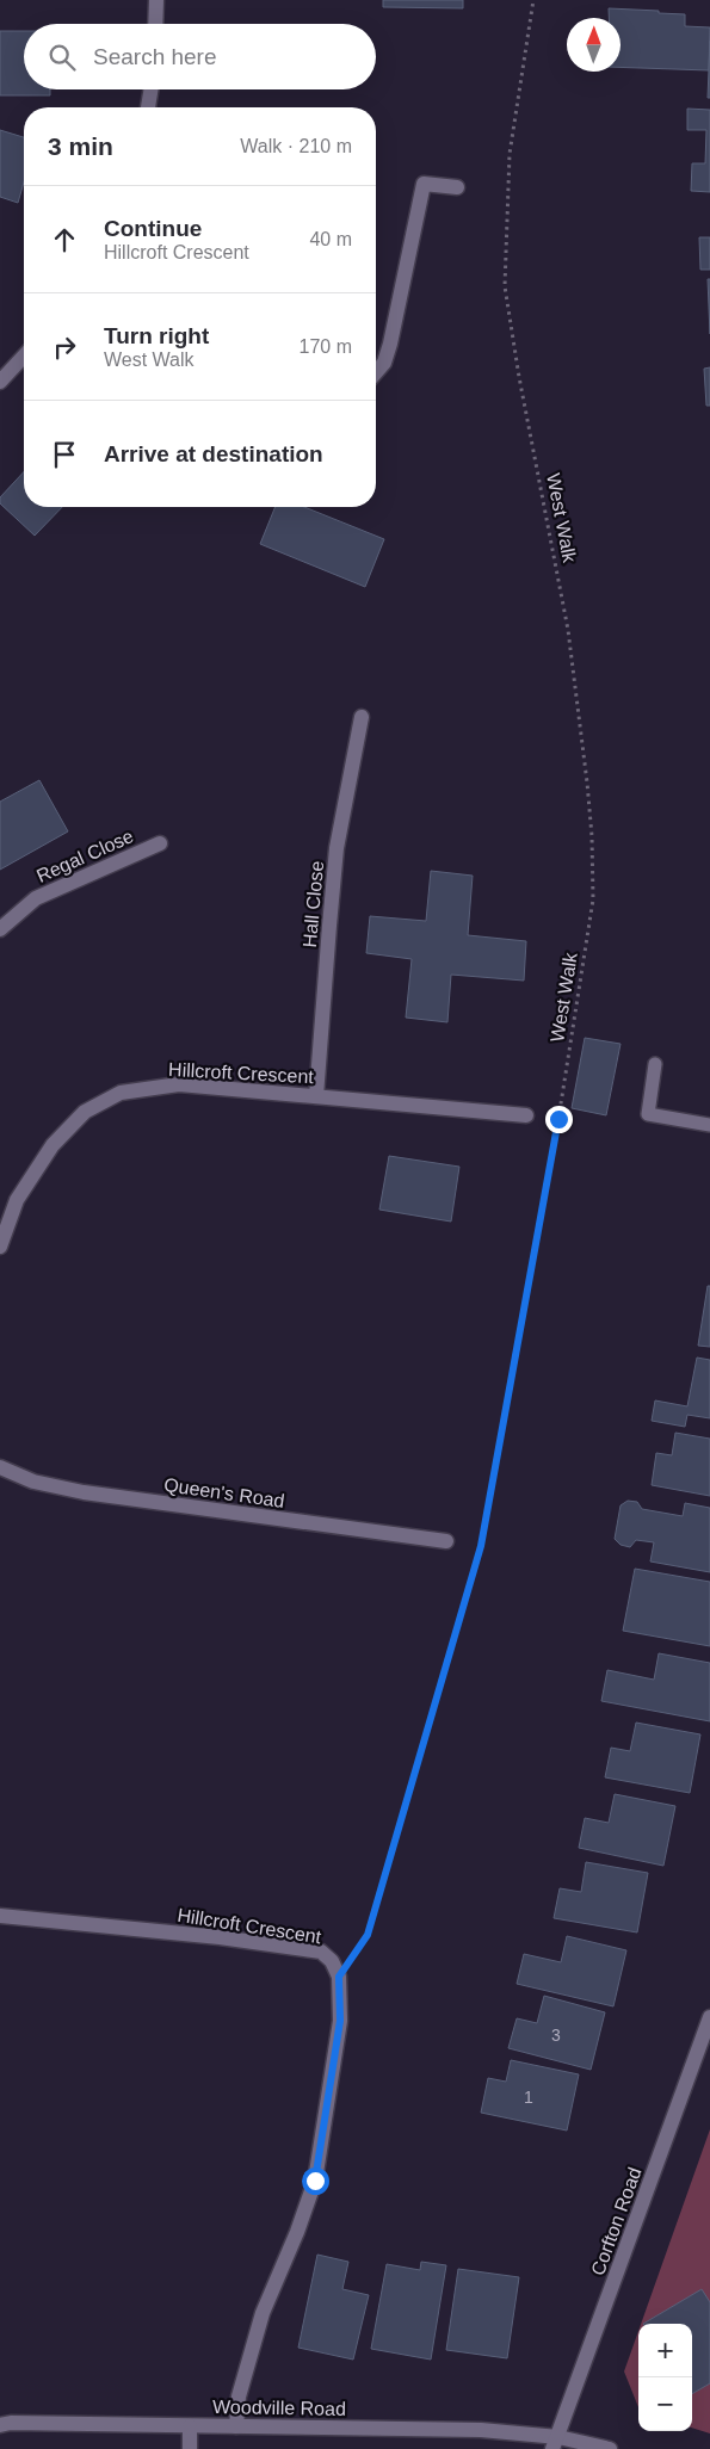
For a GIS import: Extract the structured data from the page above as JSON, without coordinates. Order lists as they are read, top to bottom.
{
  "streets": {
    "street": [
      "Regal Close",
      "Hall Close",
      "Hillcroft Crescent",
      "Queen's Road",
      "Corfton Road",
      "Woodville Road"
    ],
    "path": ["West Walk"]
  },
  "crossings": [
    ["West Walk", "Hillcroft Crescent"],
    ["Hall Close", "Hillcroft Crescent"],
    ["Corfton Road", "Woodville Road"]
  ],
  "house_numbers": ["3", "1"],
  "north": "top",
  "page": {
    "search": "Search here",
    "heading": ["3 min", "Walk · 210 m"],
    "list": [
      ["Continue", "Hillcroft Crescent", "40 m"],
      ["Turn right", "West Walk", "170 m"],
      "Arrive at destination"
    ],
    "map_buttons": ["+", "−"]
  }
}
